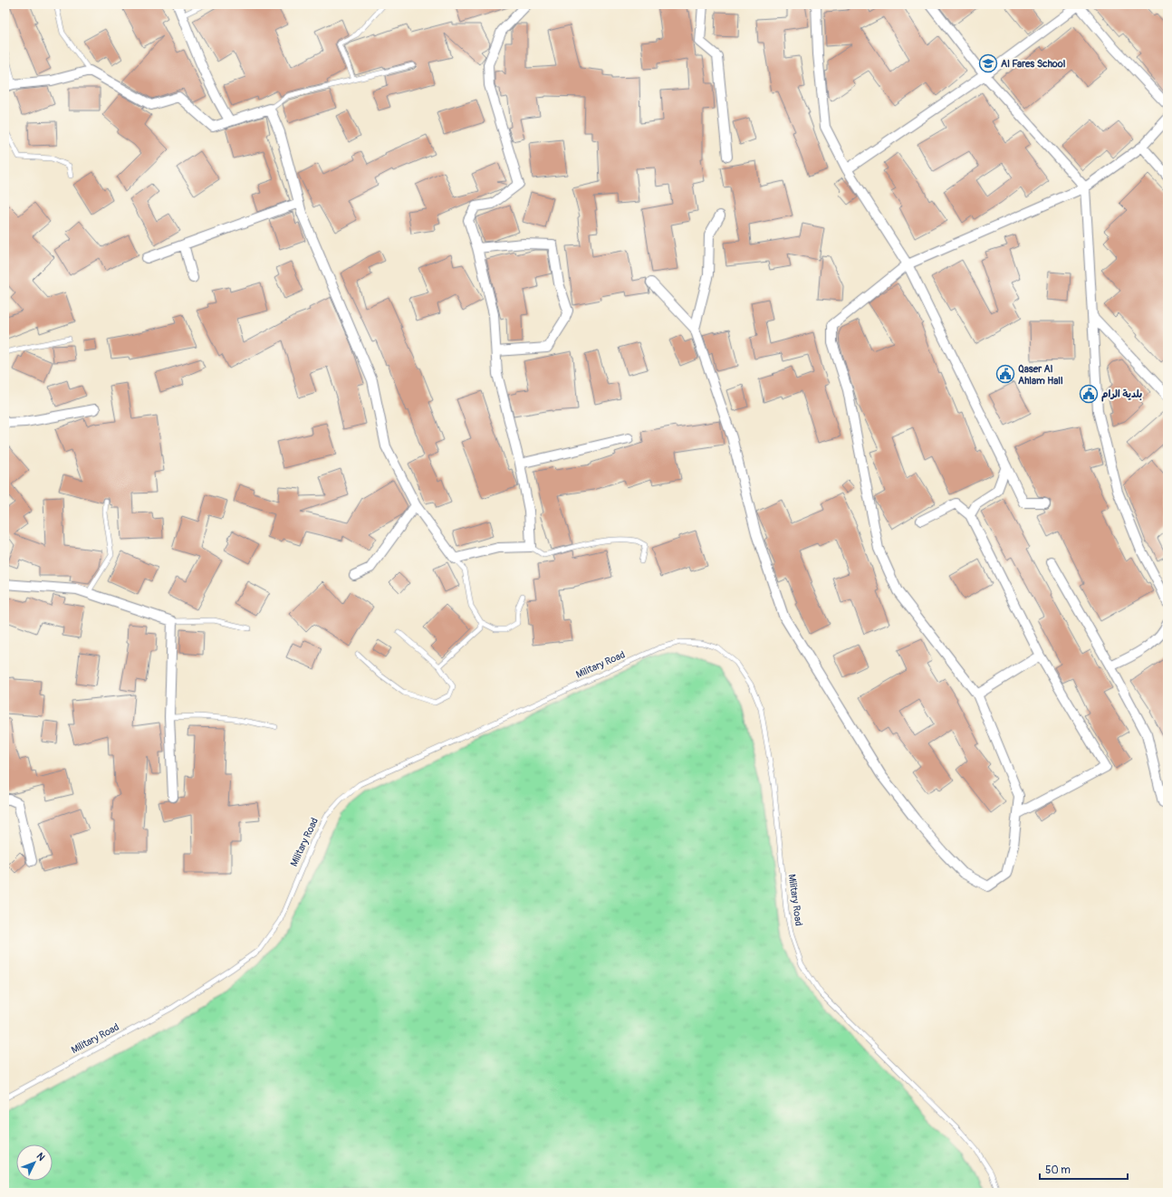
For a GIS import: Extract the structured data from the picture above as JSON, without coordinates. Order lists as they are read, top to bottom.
{
  "streets": {
    "lane": ["Military Road"]
  },
  "places": {
    "school or university": ["Al Fares School"],
    "public building": ["Qaser Al Ahlam Hall", "بلدية الرام"]
  },
  "scale_bar": "50 m",
  "north": "top right"
}
